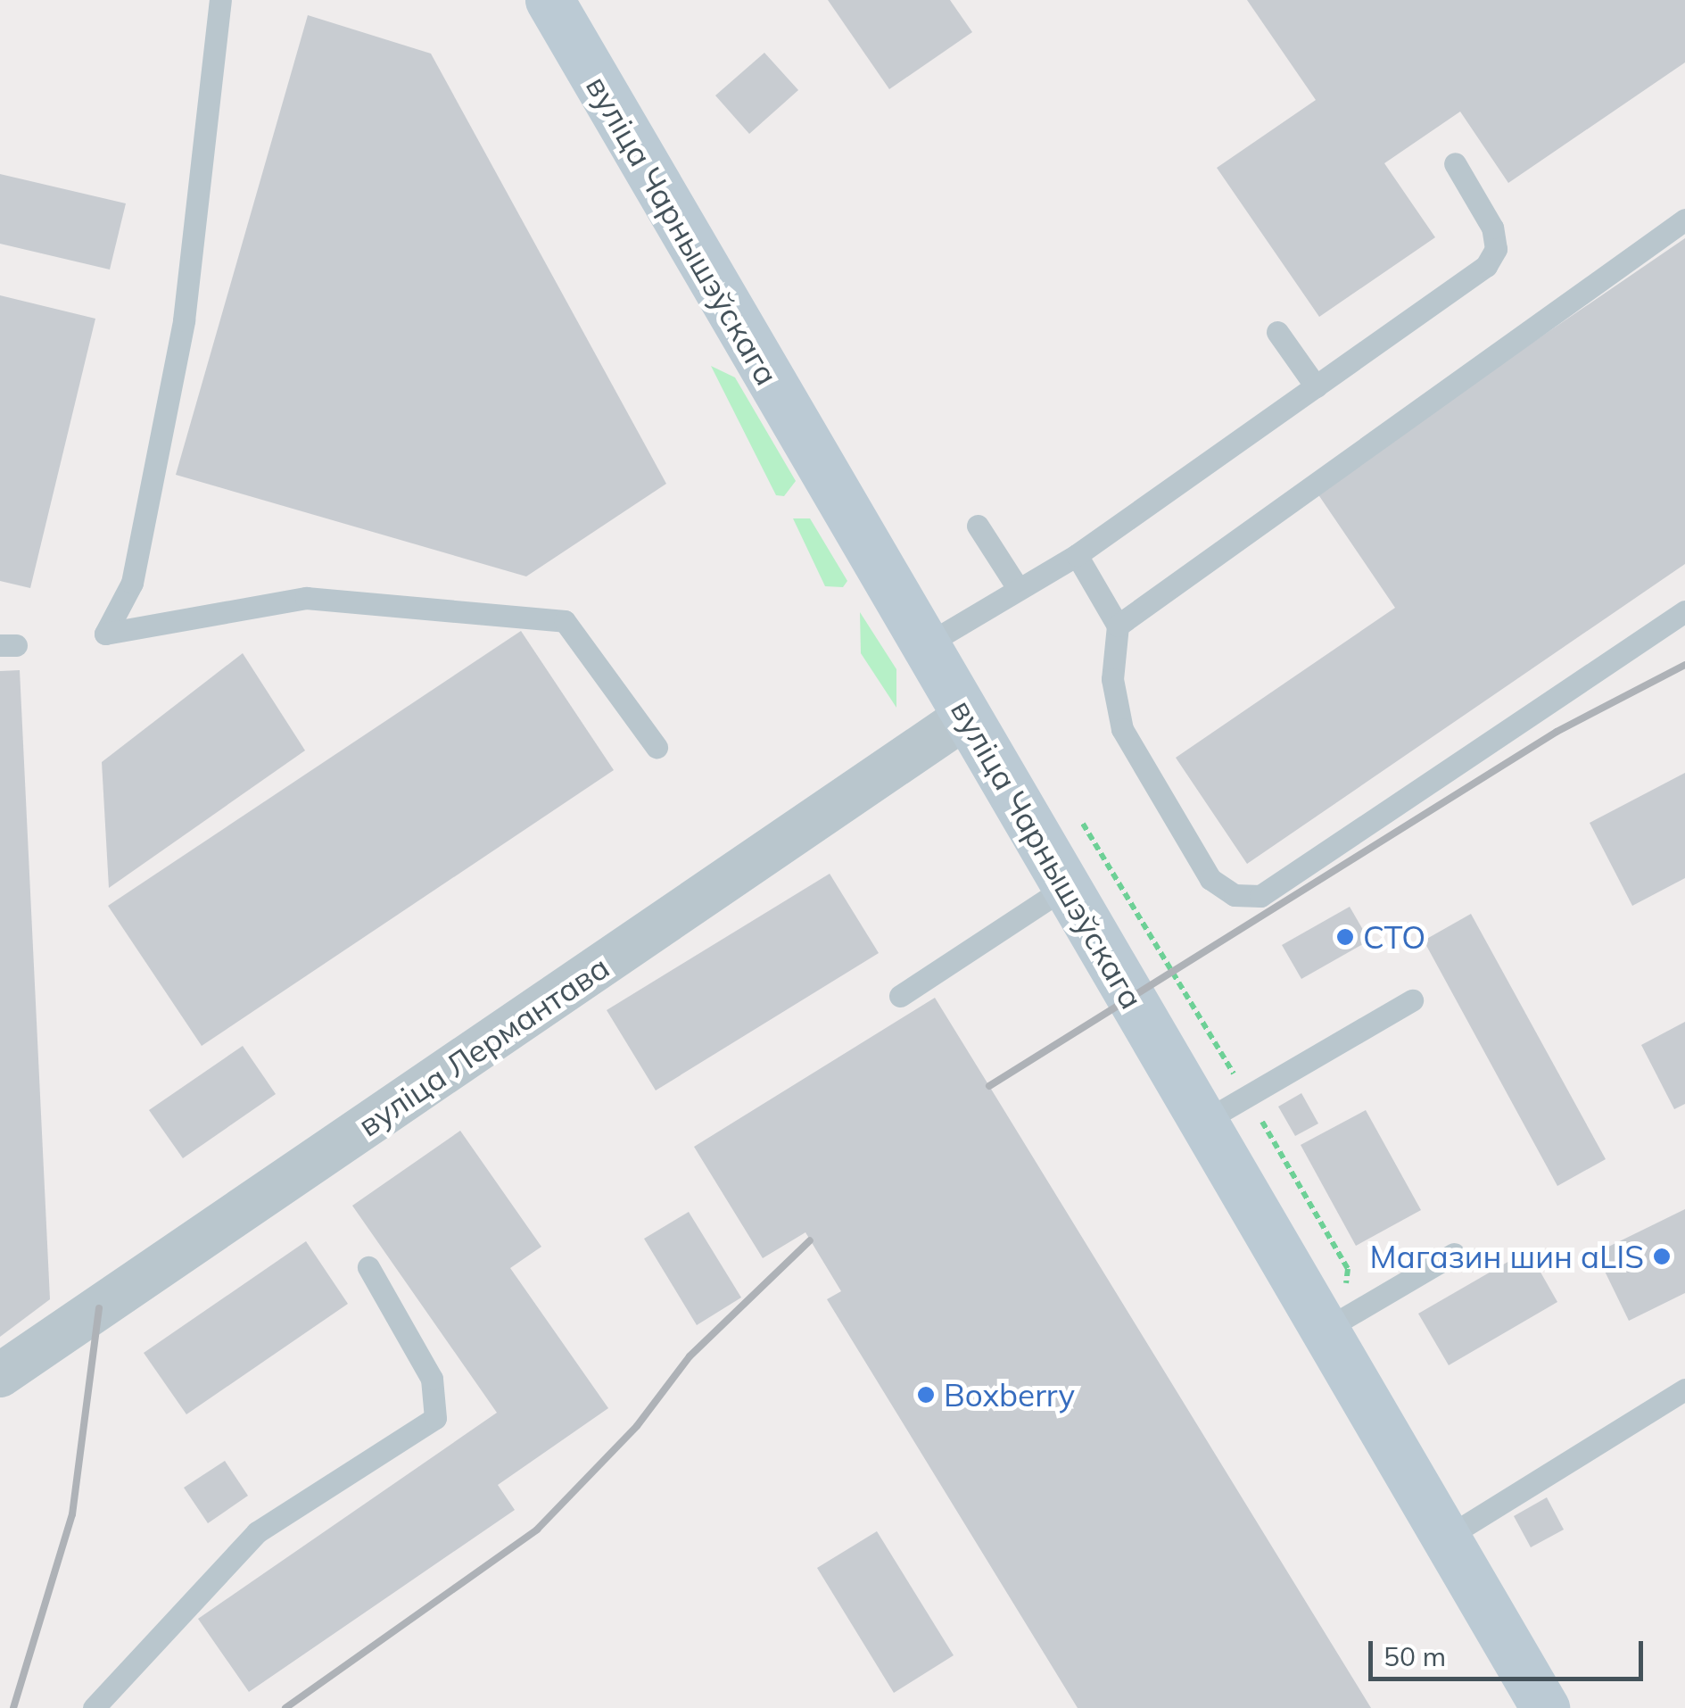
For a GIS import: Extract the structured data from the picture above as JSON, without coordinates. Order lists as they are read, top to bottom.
{
  "streets": {
    "main road": ["вуліца Чарнышэўскага"],
    "street": ["вуліца Лермантава"]
  },
  "crossings": [
    ["вуліца Чарнышэўскага", "вуліца Лермантава"]
  ],
  "places": ["СТО", "Магазин шин aLIS", "Boxberry"],
  "scale_bar": "50 m"
}
